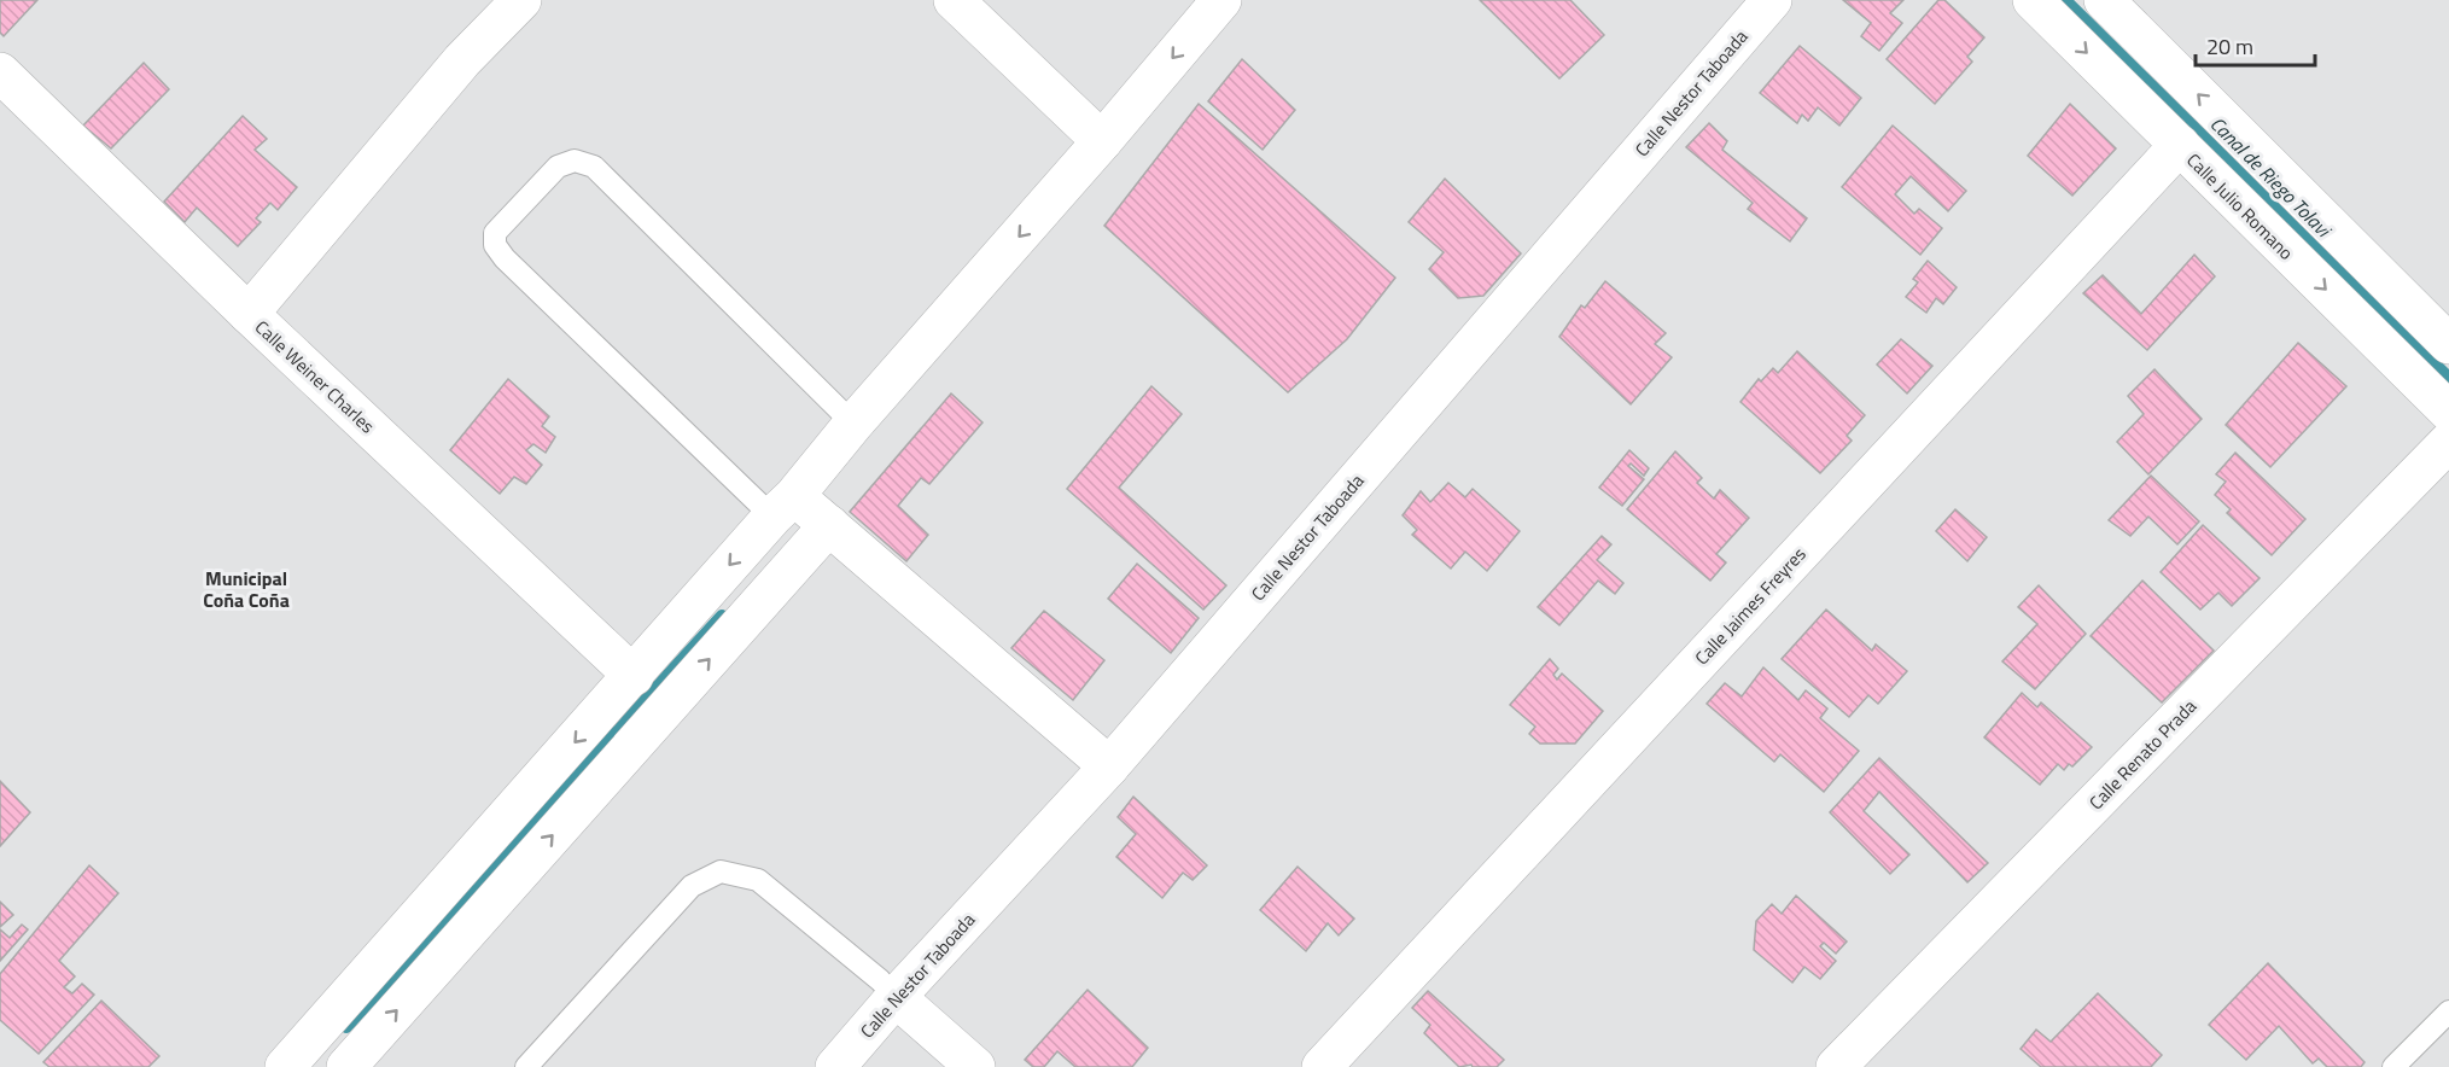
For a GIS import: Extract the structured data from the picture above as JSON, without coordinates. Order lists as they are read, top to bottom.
{
  "streets": {
    "street": [
      "Calle Nestor Taboada",
      "Calle Julio Romano",
      "Calle Weiner Charles",
      "Calle Jaimes Freyres",
      "Calle Renato Prada"
    ]
  },
  "crossings": [
    ["Calle Julio Romano", "Calle Jaimes Freyres"]
  ],
  "districts": ["Municipal Coña Coña"],
  "water": ["Canal de Riego Tolavi"],
  "scale_bar": "20 m"
}
